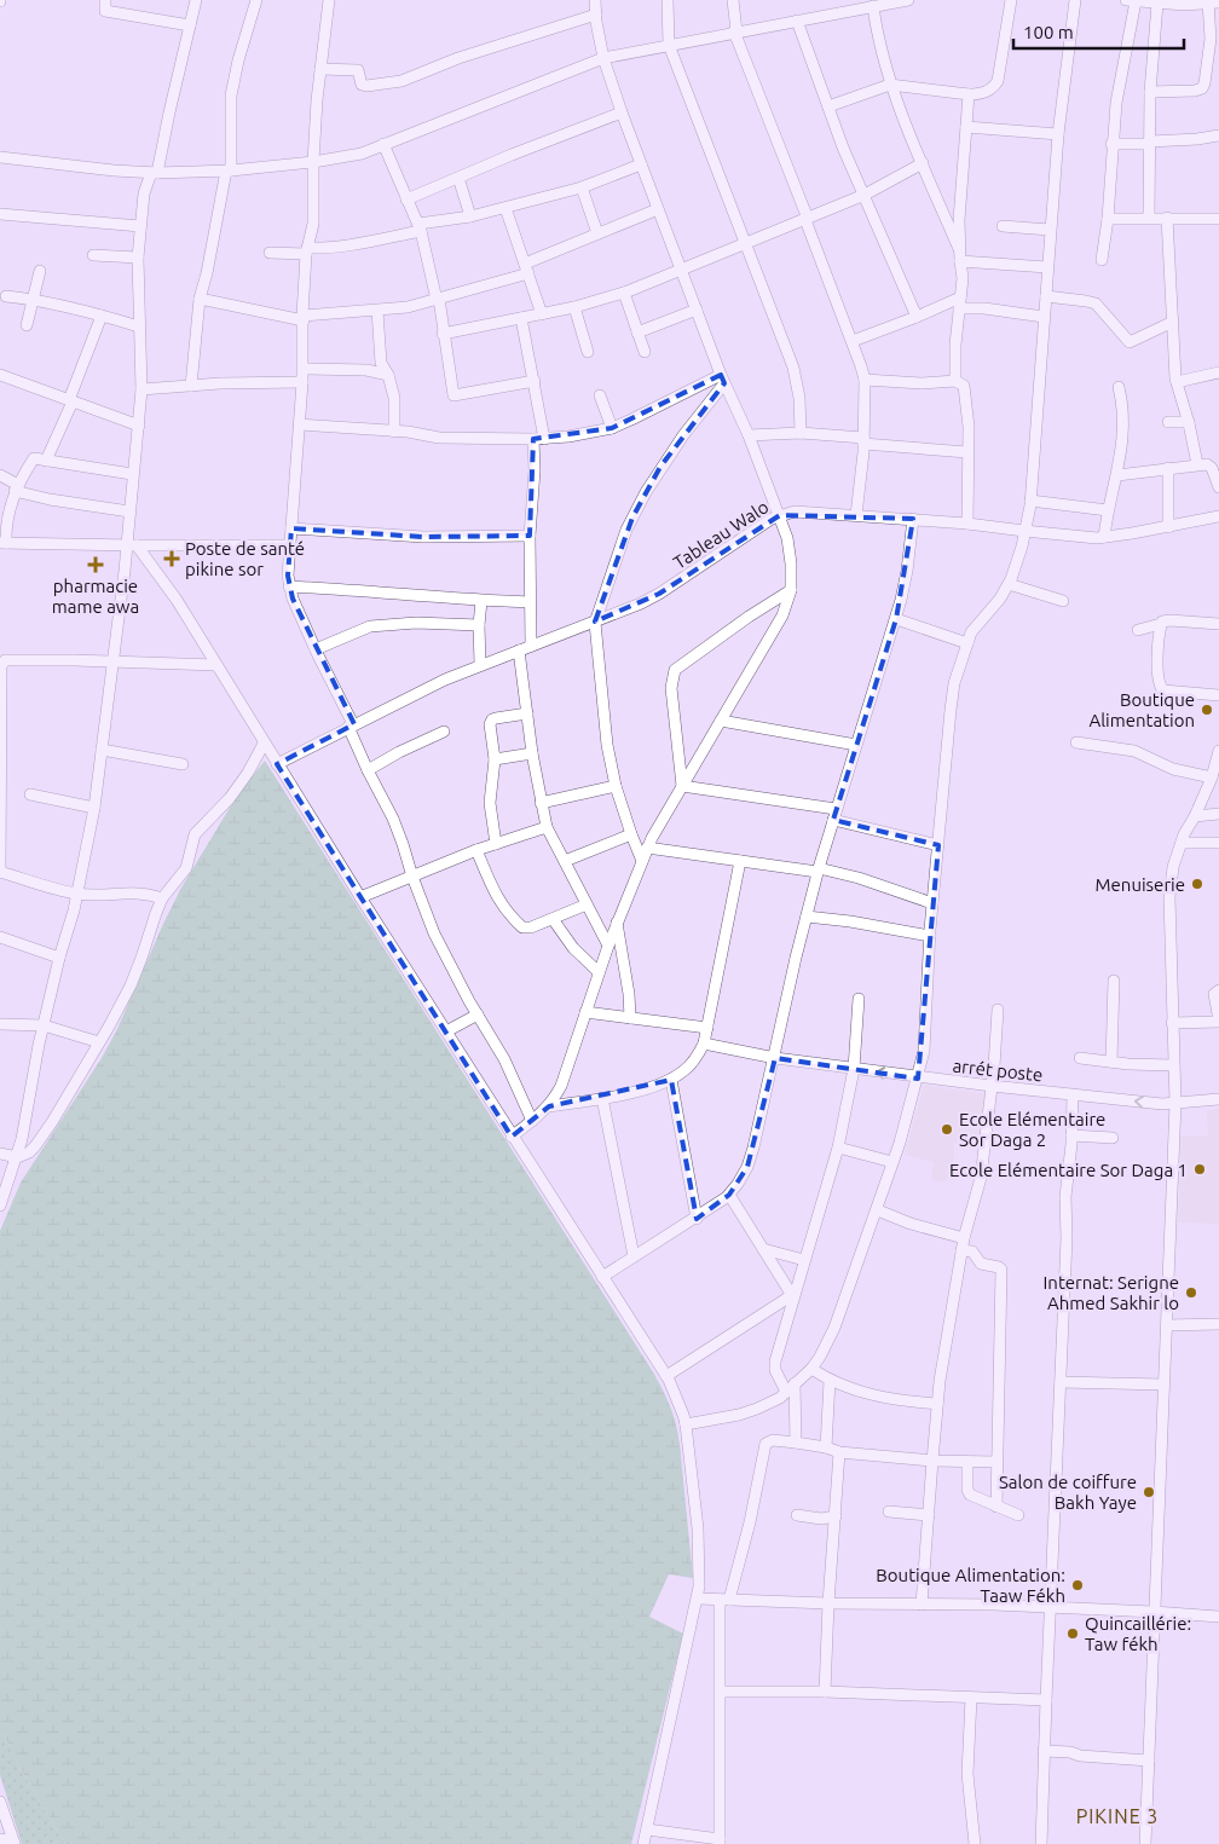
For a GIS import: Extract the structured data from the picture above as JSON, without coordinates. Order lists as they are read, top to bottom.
{
  "streets": {
    "street": ["Tableau Walo", "arrét poste"]
  },
  "districts": ["PIKINE 3"],
  "places": {
    "health": ["Poste de santé pikine sor", "pharmacie mame awa"],
    "other": [
      "Boutique Alimentation",
      "Menuiserie",
      "Ecole Elémentaire Sor Daga 2",
      "Ecole Elémentaire Sor Daga 1",
      "Internat: Serigne Ahmed Sakhir lo",
      "Salon de coiffure Bakh Yaye",
      "Boutique Alimentation: Taaw Fékh",
      "Quincaillérie: Taw fékh"
    ]
  },
  "scale_bar": "100 m"
}
